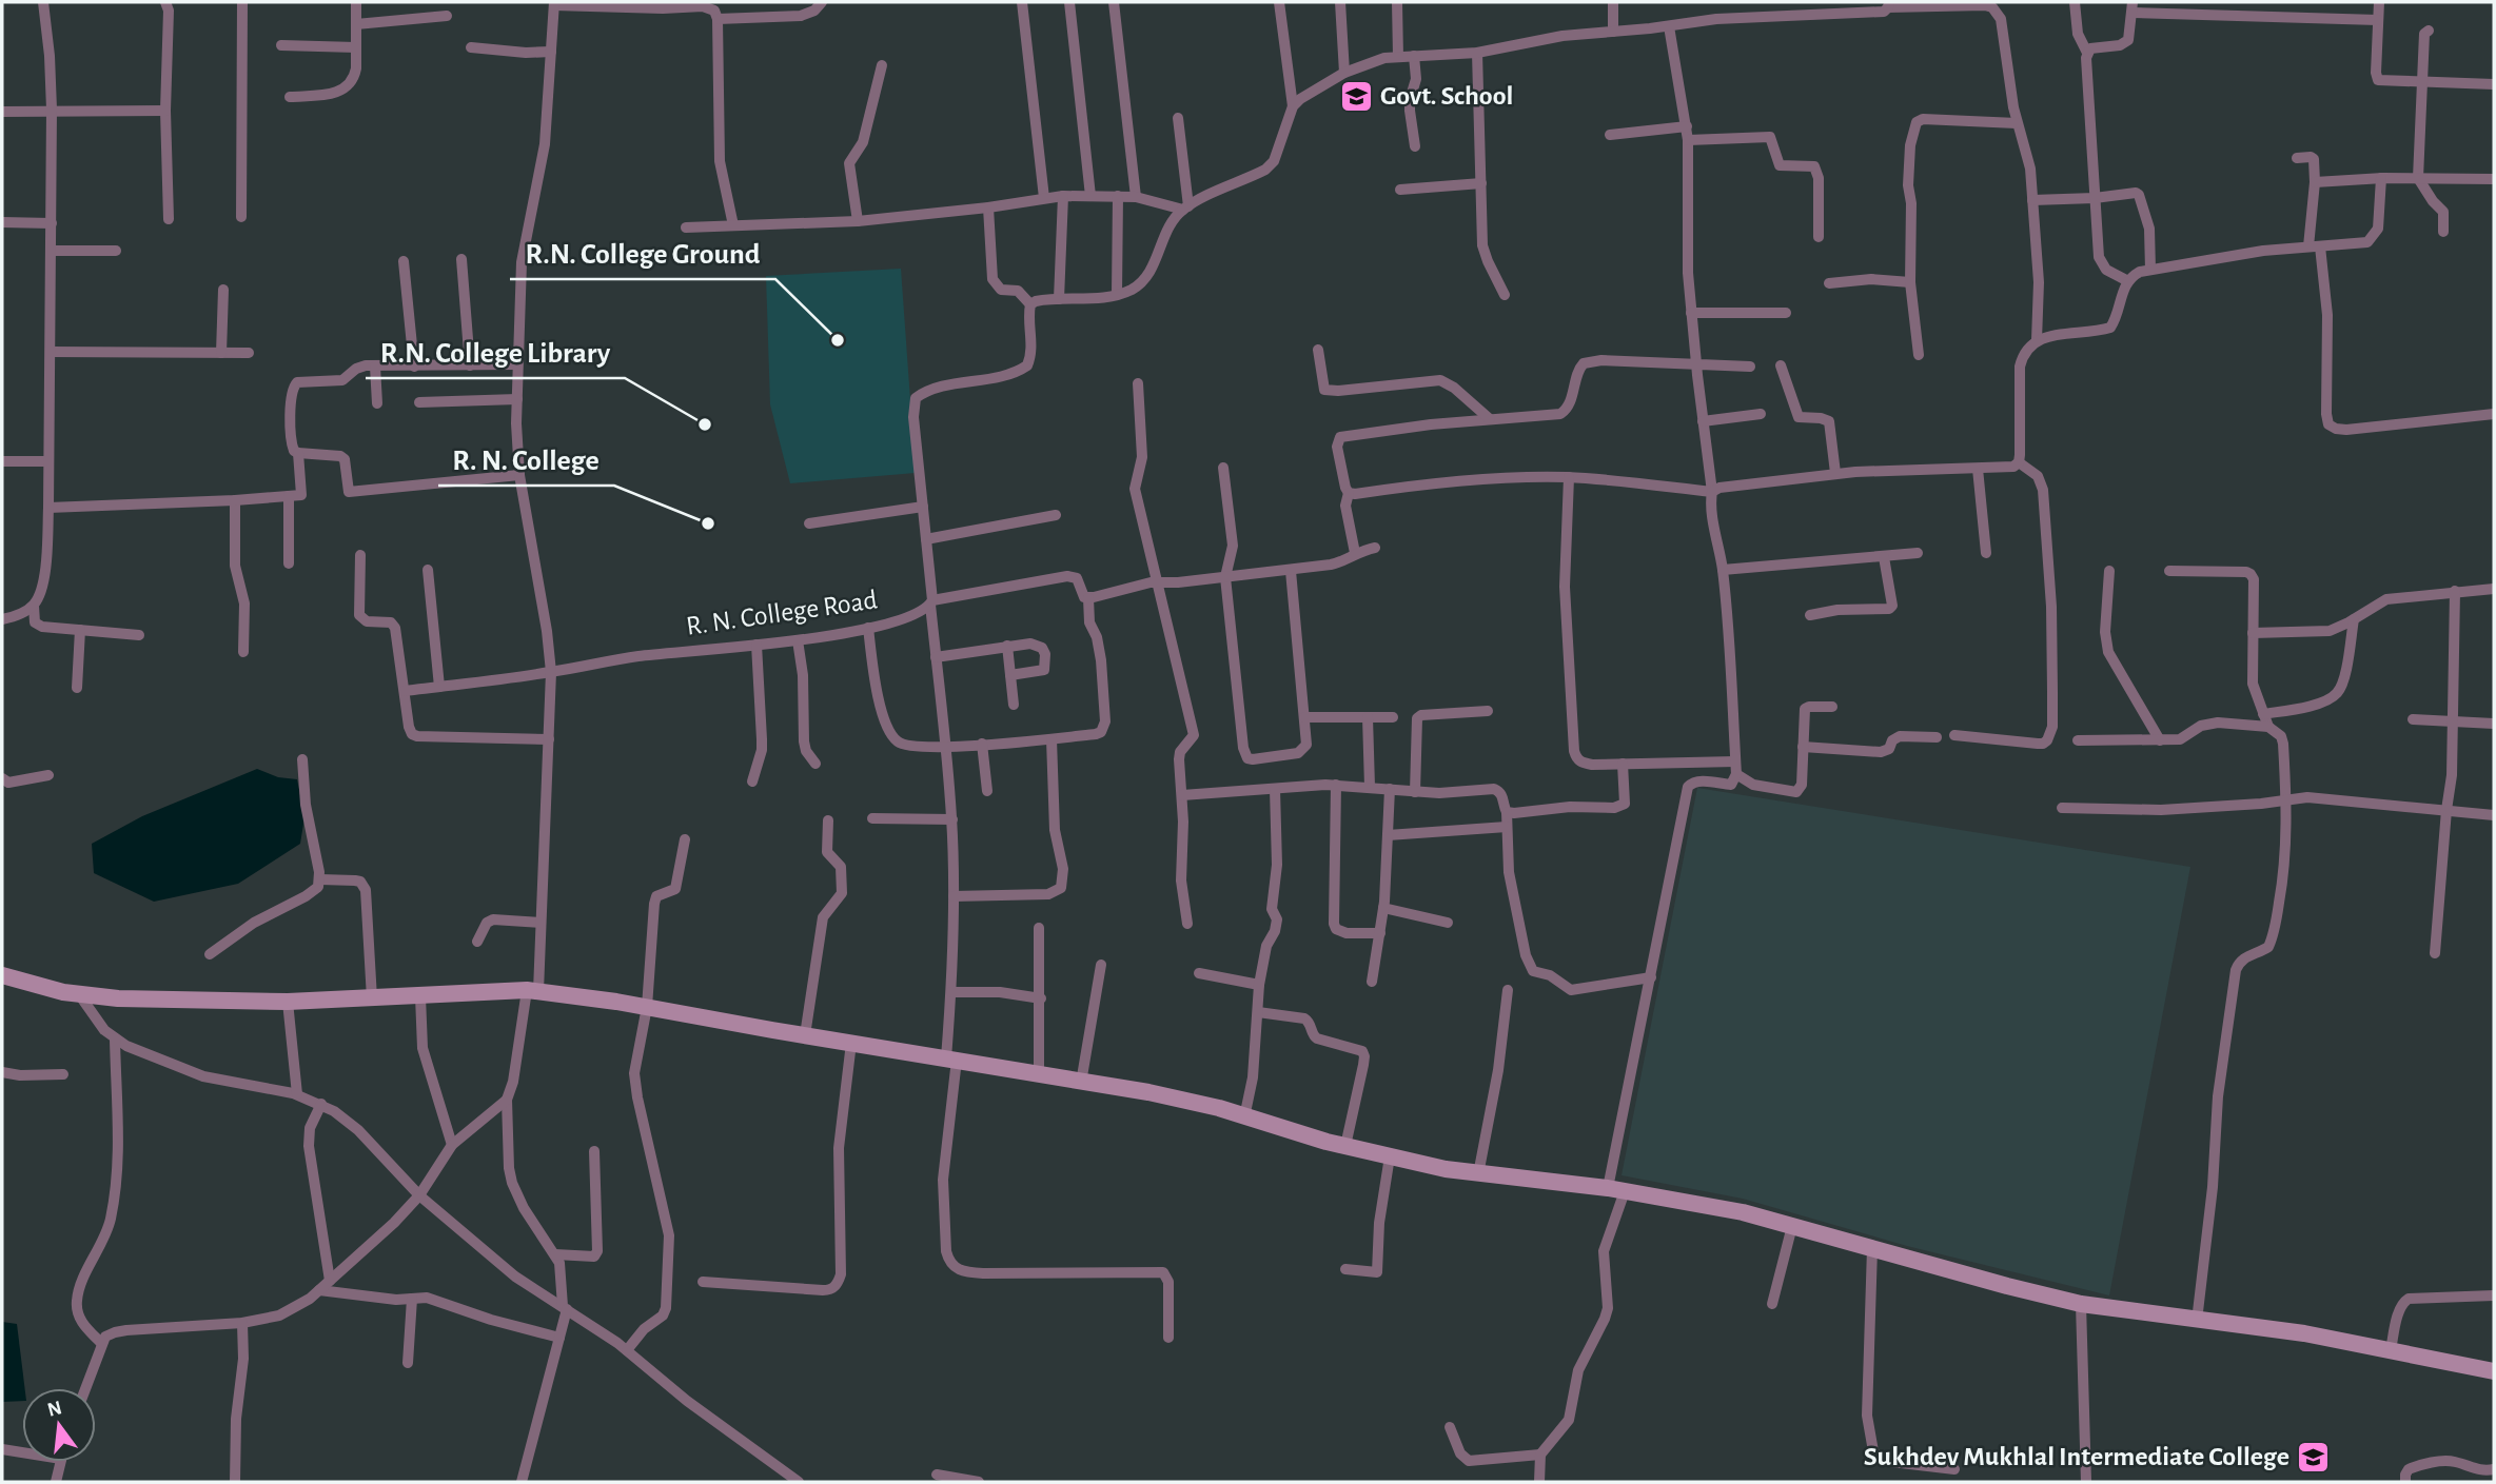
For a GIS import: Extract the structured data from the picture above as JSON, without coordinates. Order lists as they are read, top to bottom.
{
  "streets": {
    "street": ["R. N. College Road"]
  },
  "places": {
    "school or university": ["Govt. School", "Sukhdev Mukhlal Intermediate College"],
    "other": ["R.N. College Ground", "R.N. College Library", "R. N. College"]
  },
  "north": "top"
}
